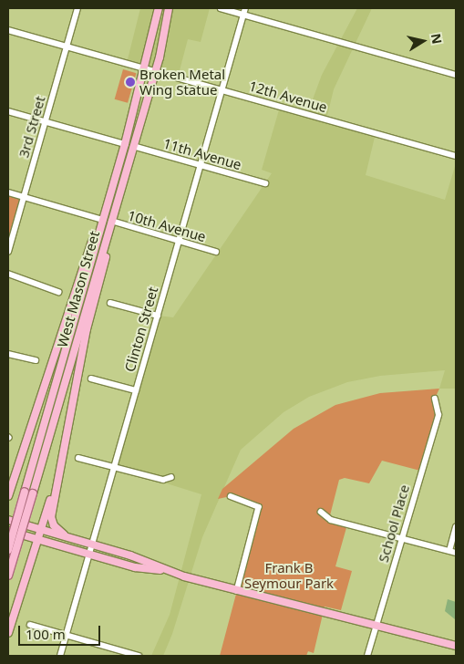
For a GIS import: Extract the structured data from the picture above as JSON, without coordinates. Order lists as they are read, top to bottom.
{
  "streets": {
    "main road": ["West Mason Street"],
    "street": [
      "12th Avenue",
      "3rd Street",
      "11th Avenue",
      "10th Avenue",
      "Clinton Street",
      "School Place"
    ]
  },
  "crossings": [
    ["12th Avenue", "3rd Street"],
    ["12th Avenue", "West Mason Street"],
    ["12th Avenue", "Clinton Street"],
    ["11th Avenue", "West Mason Street"],
    ["11th Avenue", "Clinton Street"],
    ["10th Avenue", "West Mason Street"],
    ["10th Avenue", "Clinton Street"]
  ],
  "parks": ["Frank B Seymour Park"],
  "places": ["Broken Metal Wing Statue"],
  "scale_bar": "100 m",
  "north": "right"
}
